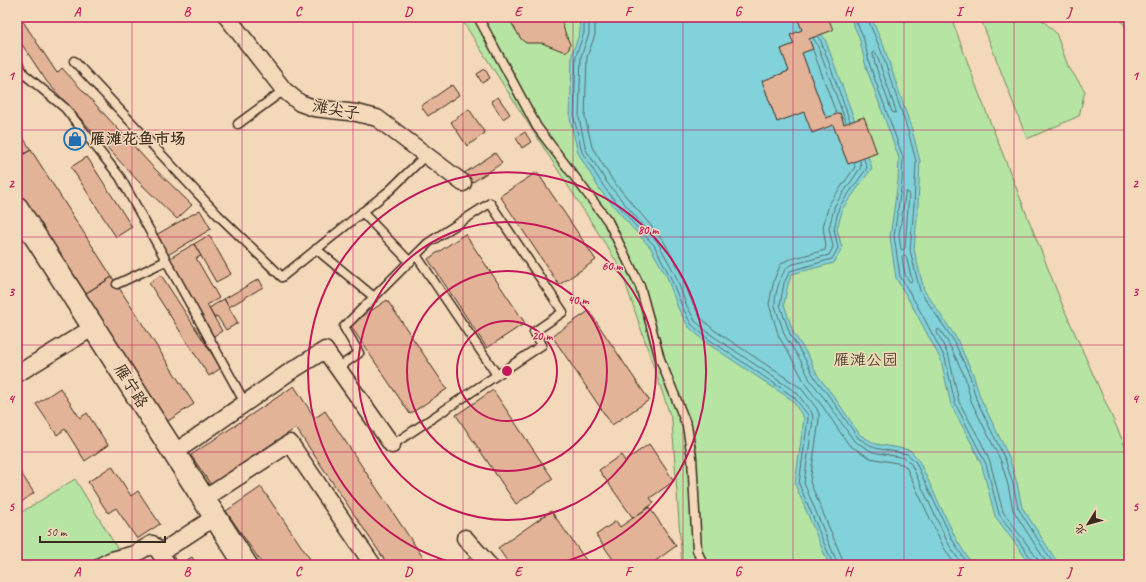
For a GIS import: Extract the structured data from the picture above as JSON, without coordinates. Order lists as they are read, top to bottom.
{
  "streets": {
    "main road": ["雁宁路"],
    "street": ["滩尖子"]
  },
  "parks": ["雁滩公园"],
  "places": {
    "shop": ["雁滩花鱼市场"]
  },
  "scale_bar": "50 m",
  "north": "bottom left",
  "grid": {
    "columns": [
      "A",
      "B",
      "C",
      "D",
      "E",
      "F",
      "G",
      "H",
      "I",
      "J"
    ],
    "rows": [
      "1",
      "2",
      "3",
      "4",
      "5"
    ]
  },
  "rings": [
    "80 m",
    "60 m",
    "40 m",
    "20 m"
  ]
}
